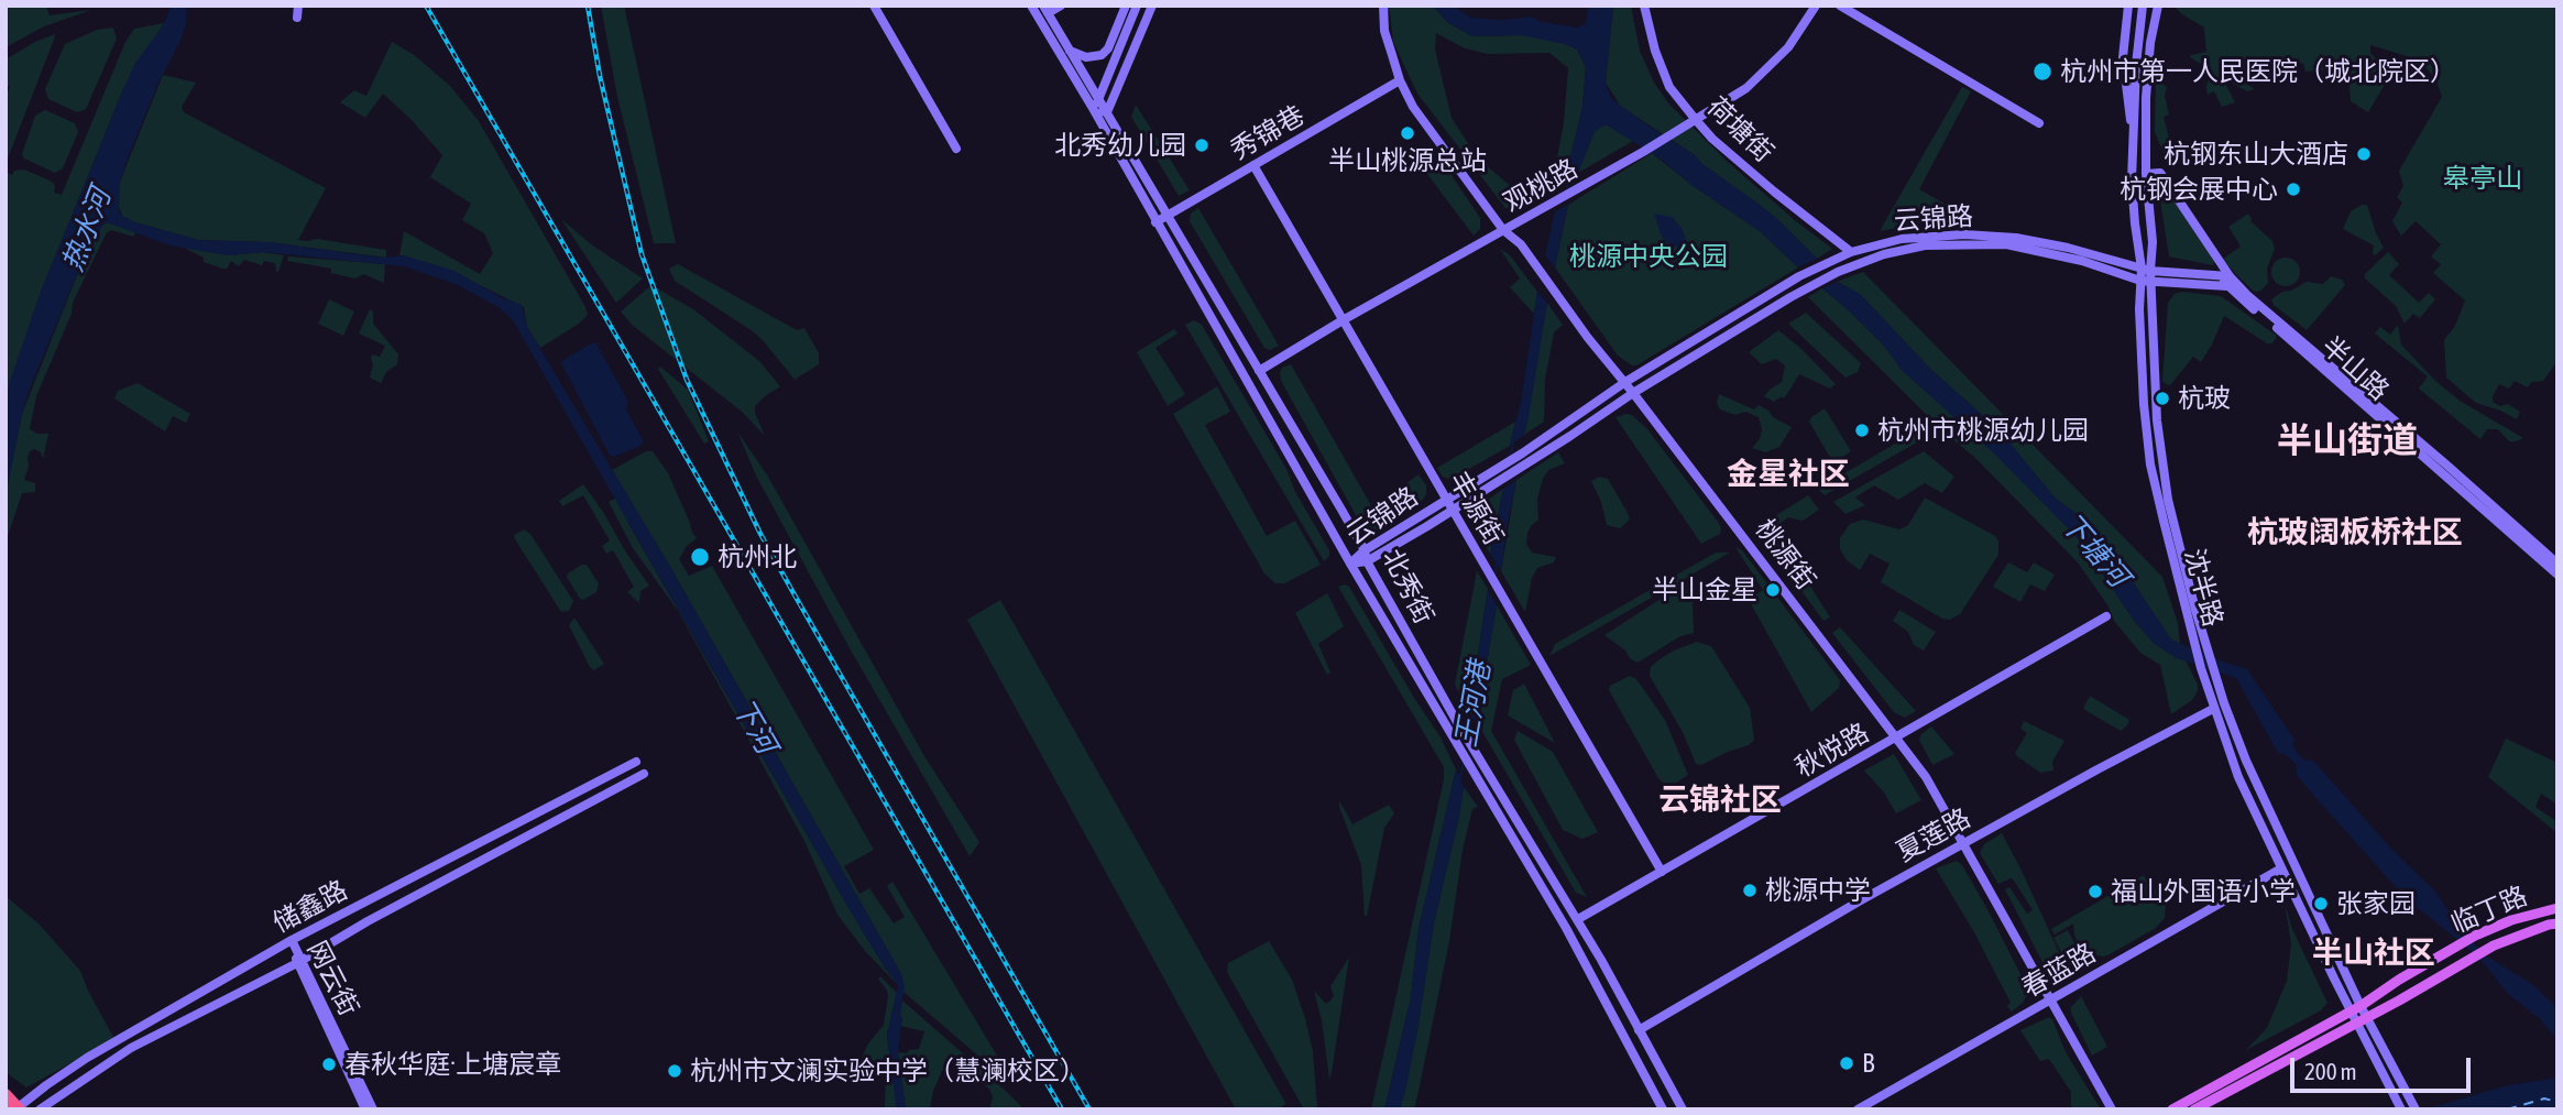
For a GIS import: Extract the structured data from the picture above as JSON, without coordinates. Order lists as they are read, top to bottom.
{
  "streets": {
    "main road": [
      "荷塘街",
      "秀锦巷",
      "观桃路",
      "云锦路",
      "半山路",
      "丰源街",
      "桃源街",
      "北秀街",
      "沈半路",
      "秋悦路",
      "夏莲路",
      "储鑫路",
      "临丁路",
      "春蓝路",
      "网云街"
    ]
  },
  "crossings": [
    ["荷塘街", "观桃路"],
    ["荷塘街", "云锦路"],
    ["秀锦巷", "丰源街"],
    ["秀锦巷", "桃源街"],
    ["秀锦巷", "北秀街"],
    ["观桃路", "丰源街"],
    ["观桃路", "桃源街"],
    ["观桃路", "北秀街"],
    ["云锦路", "丰源街"],
    ["云锦路", "桃源街"],
    ["云锦路", "北秀街"],
    ["云锦路", "沈半路"],
    ["半山路", "沈半路"],
    ["丰源街", "秋悦路"],
    ["桃源街", "秋悦路"],
    ["桃源街", "夏莲路"],
    ["桃源街", "春蓝路"],
    ["北秀街", "秋悦路"],
    ["北秀街", "夏莲路"],
    ["沈半路", "夏莲路"],
    ["沈半路", "临丁路"],
    ["沈半路", "春蓝路"],
    ["储鑫路", "网云街"]
  ],
  "districts": [
    "半山街道",
    "金星社区",
    "杭玻阔板桥社区",
    "云锦社区",
    "半山社区"
  ],
  "water": [
    "热水河",
    "下塘河",
    "王河港",
    "下河"
  ],
  "parks": ["皋亭山", "桃源中央公园"],
  "places": [
    "杭州市第一人民医院（城北院区）",
    "半山桃源总站",
    "北秀幼儿园",
    "杭钢东山大酒店",
    "杭钢会展中心",
    "杭玻",
    "杭州市桃源幼儿园",
    "杭州北",
    "半山金星",
    "桃源中学",
    "福山外国语小学",
    "张家园",
    "B",
    "春秋华庭·上塘宸章",
    "杭州市文澜实验中学（慧澜校区）"
  ],
  "scale_bar": "200 m"
}
